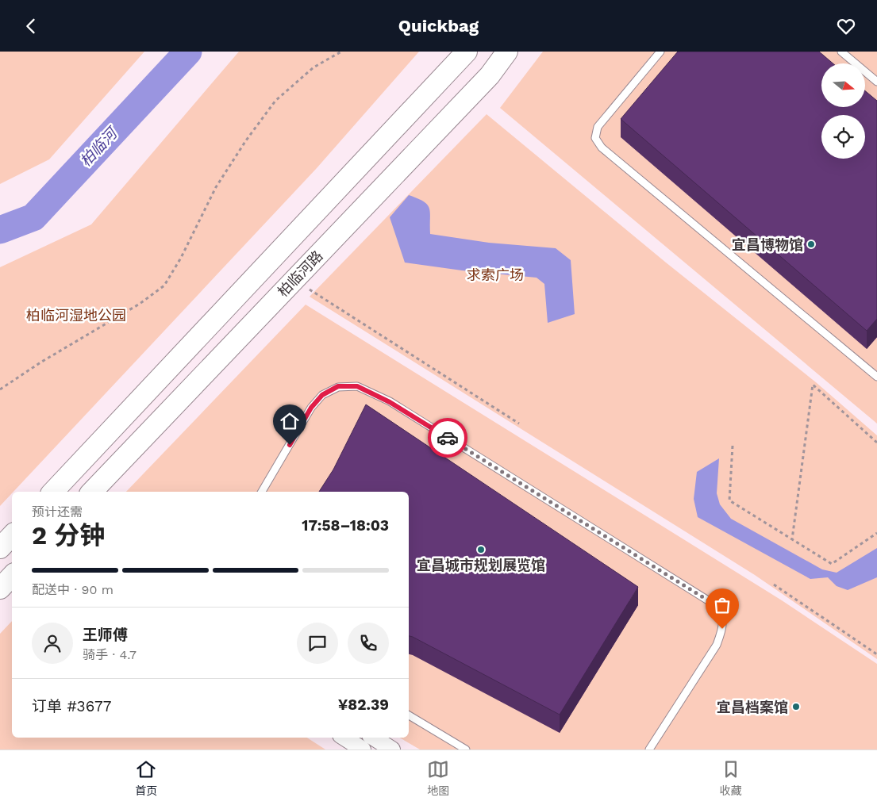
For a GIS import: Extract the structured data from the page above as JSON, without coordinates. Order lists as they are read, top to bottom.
{
  "streets": {
    "main road": ["柏临河路"]
  },
  "water": ["柏临河"],
  "parks": ["求索广场", "柏临河湿地公园"],
  "places": ["宜昌博物馆", "宜昌城市规划展览馆", "宜昌档案馆"],
  "north": "right",
  "page": {
    "header": "Quickbag",
    "heading": ["2 分钟", "预计还需", "17:58–18:03"],
    "panel": [
      "王师傅",
      "骑手 · 4.7",
      "订单 #3677",
      "¥82.39"
    ],
    "bar": "配送中 · 90 m",
    "tabs": ["首页", "地图", "收藏"]
  }
}
